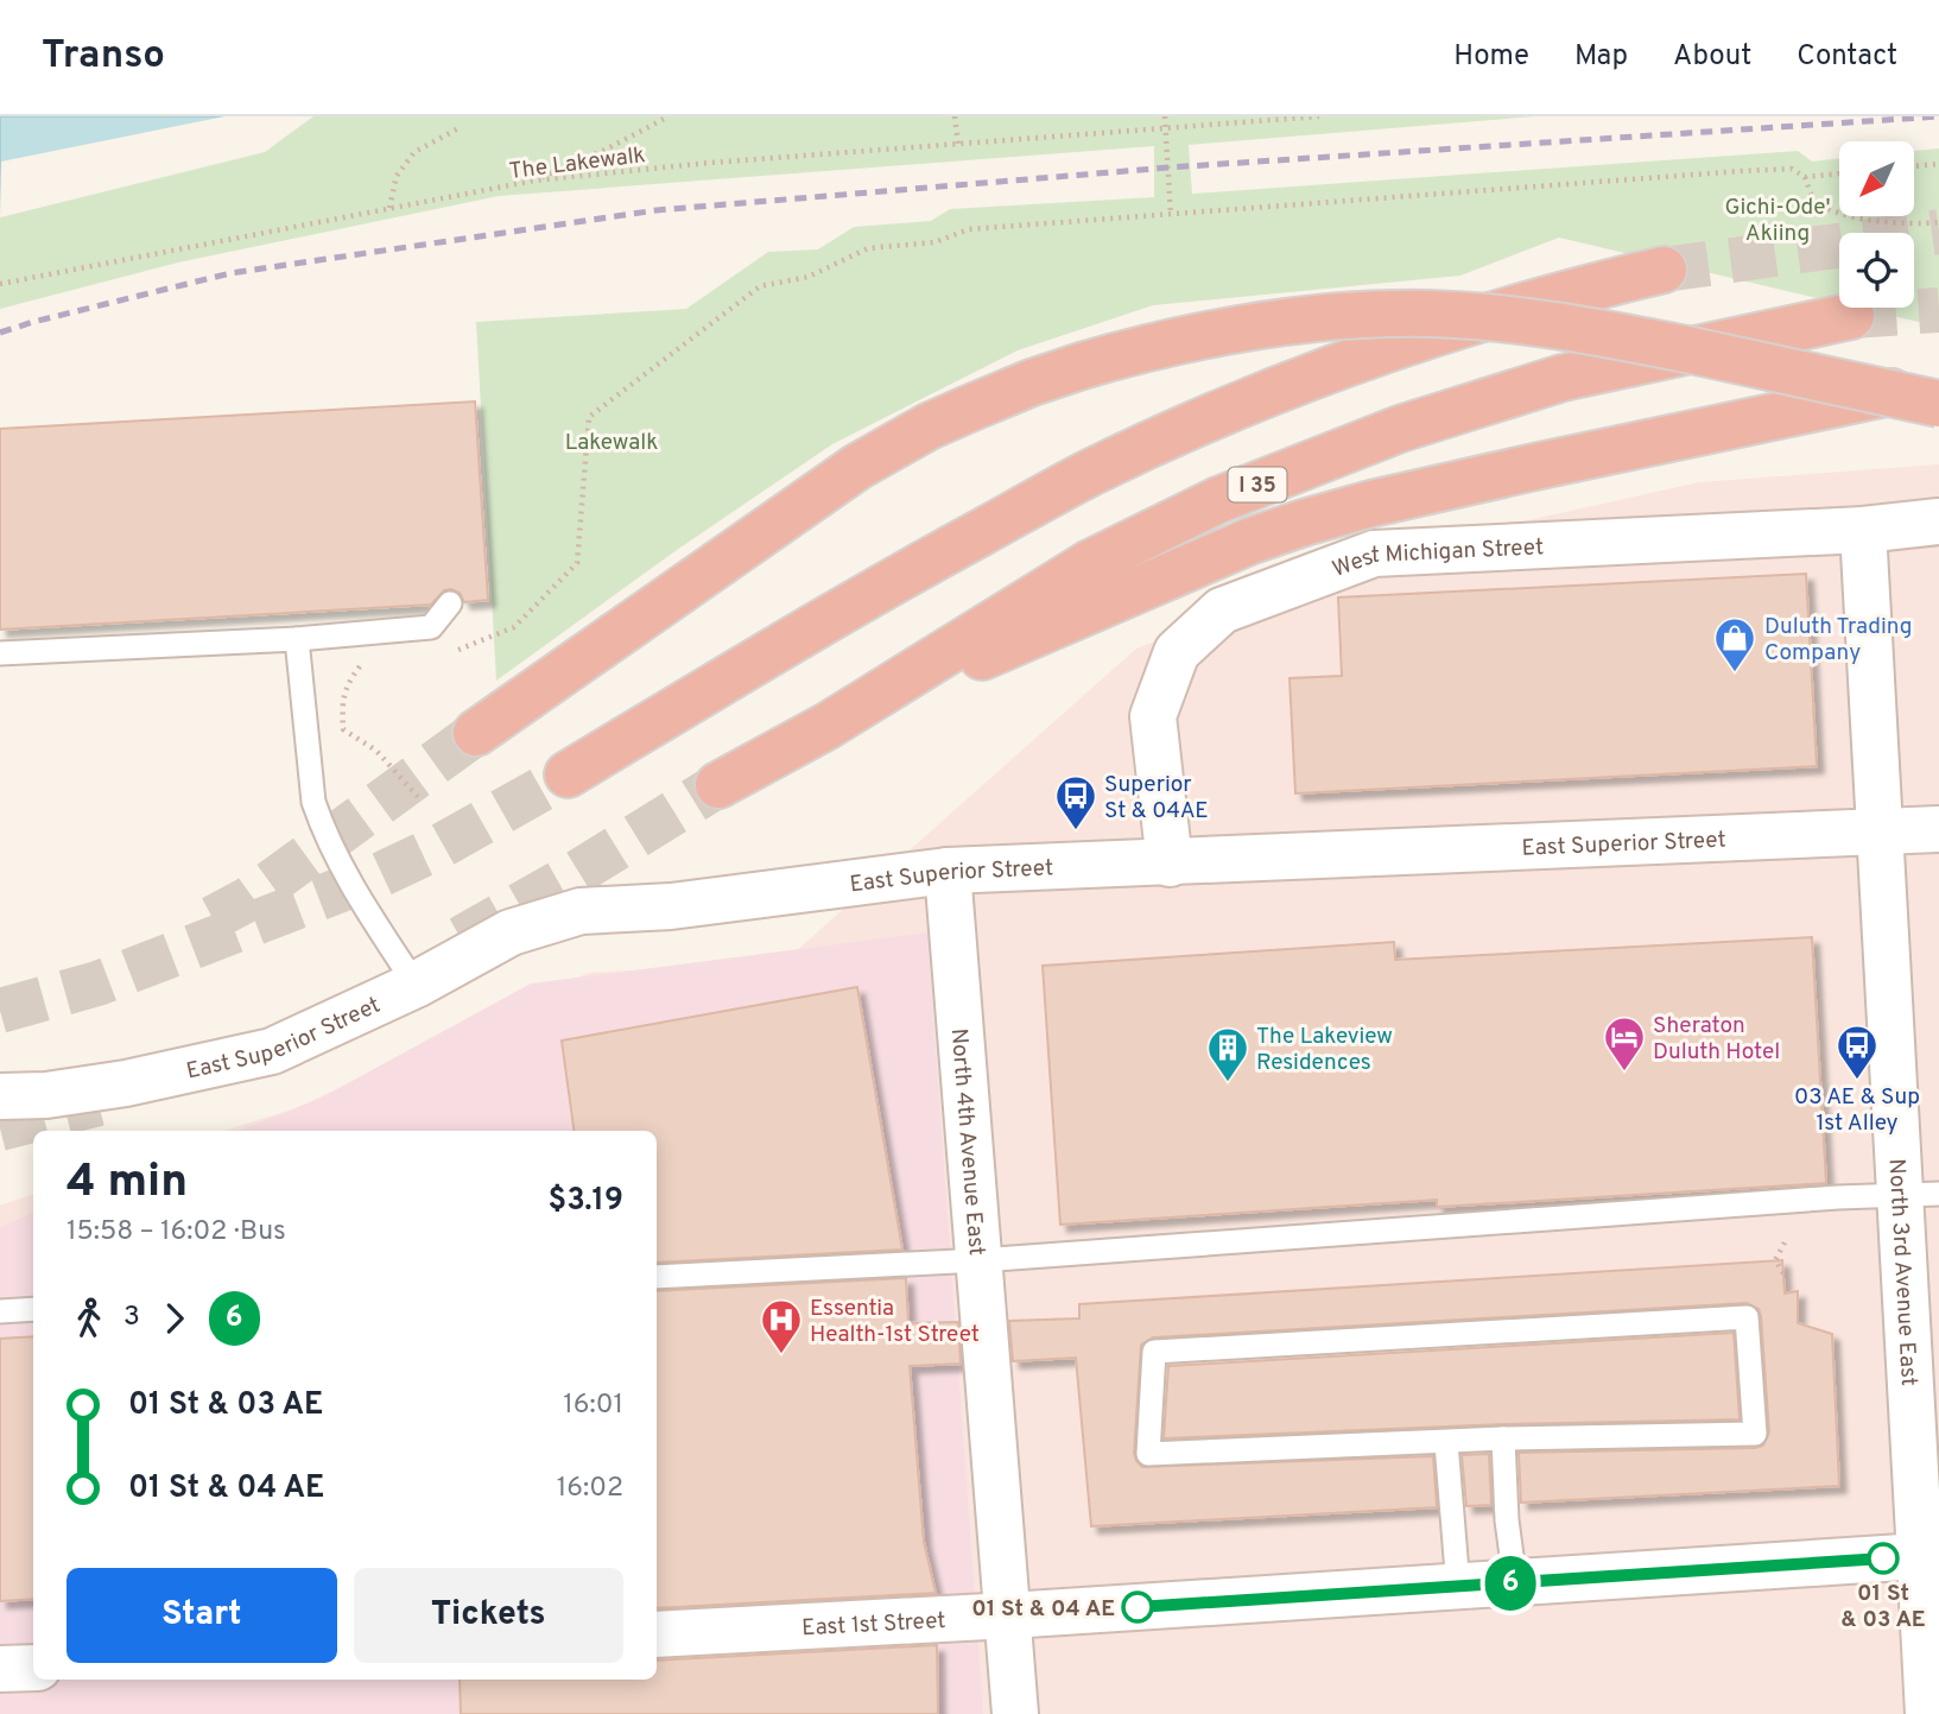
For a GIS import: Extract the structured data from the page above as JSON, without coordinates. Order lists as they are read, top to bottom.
{
  "streets": {
    "highway": ["I 35"],
    "street": [
      "West Michigan Street",
      "East Superior Street",
      "North 4th Avenue East",
      "North 3rd Avenue East",
      "East 1st Street"
    ],
    "path": ["The Lakewalk"]
  },
  "crossings": [
    ["West Michigan Street", "East Superior Street"],
    ["West Michigan Street", "North 3rd Avenue East"],
    ["East Superior Street", "North 4th Avenue East"],
    ["East Superior Street", "North 3rd Avenue East"],
    ["North 4th Avenue East", "East 1st Street"],
    ["North 3rd Avenue East", "East 1st Street"]
  ],
  "parks": ["Gichi-Ode' Akiing", "Lakewalk"],
  "places": {
    "shop": ["Duluth Trading Company"],
    "bus stop": ["Superior St & 04AE", "03 AE & Sup 1st Alley"],
    "hotel": ["Sheraton Duluth Hotel"],
    "building": ["The Lakeview Residences"],
    "hospital": ["Essentia Health-1st Street"],
    "other": ["01 St & 03 AE", "01 St & 04 AE"]
  },
  "lines": ["bus line 6"],
  "north": "bottom left",
  "page": {
    "header": "Transo",
    "nav": [
      "Home",
      "Map",
      "About",
      "Contact"
    ],
    "on_map": "6",
    "heading": ["4 min", "15:58 – 16:02 · Bus", "$3.19"],
    "legs": ["3", "6"],
    "list": [
      {
        "name": "01 St & 03 AE",
        "value": "16:01"
      },
      {
        "name": "01 St & 04 AE",
        "value": "16:02"
      }
    ],
    "buttons": ["Start", "Tickets"]
  }
}
